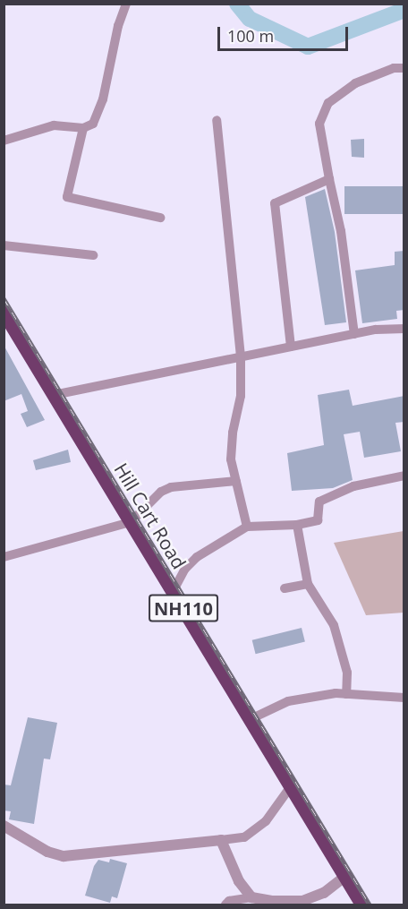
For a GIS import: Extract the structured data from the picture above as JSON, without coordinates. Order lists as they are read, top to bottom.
{
  "streets": {
    "highway": ["Hill Cart Road", "NH110"]
  },
  "scale_bar": "100 m"
}
